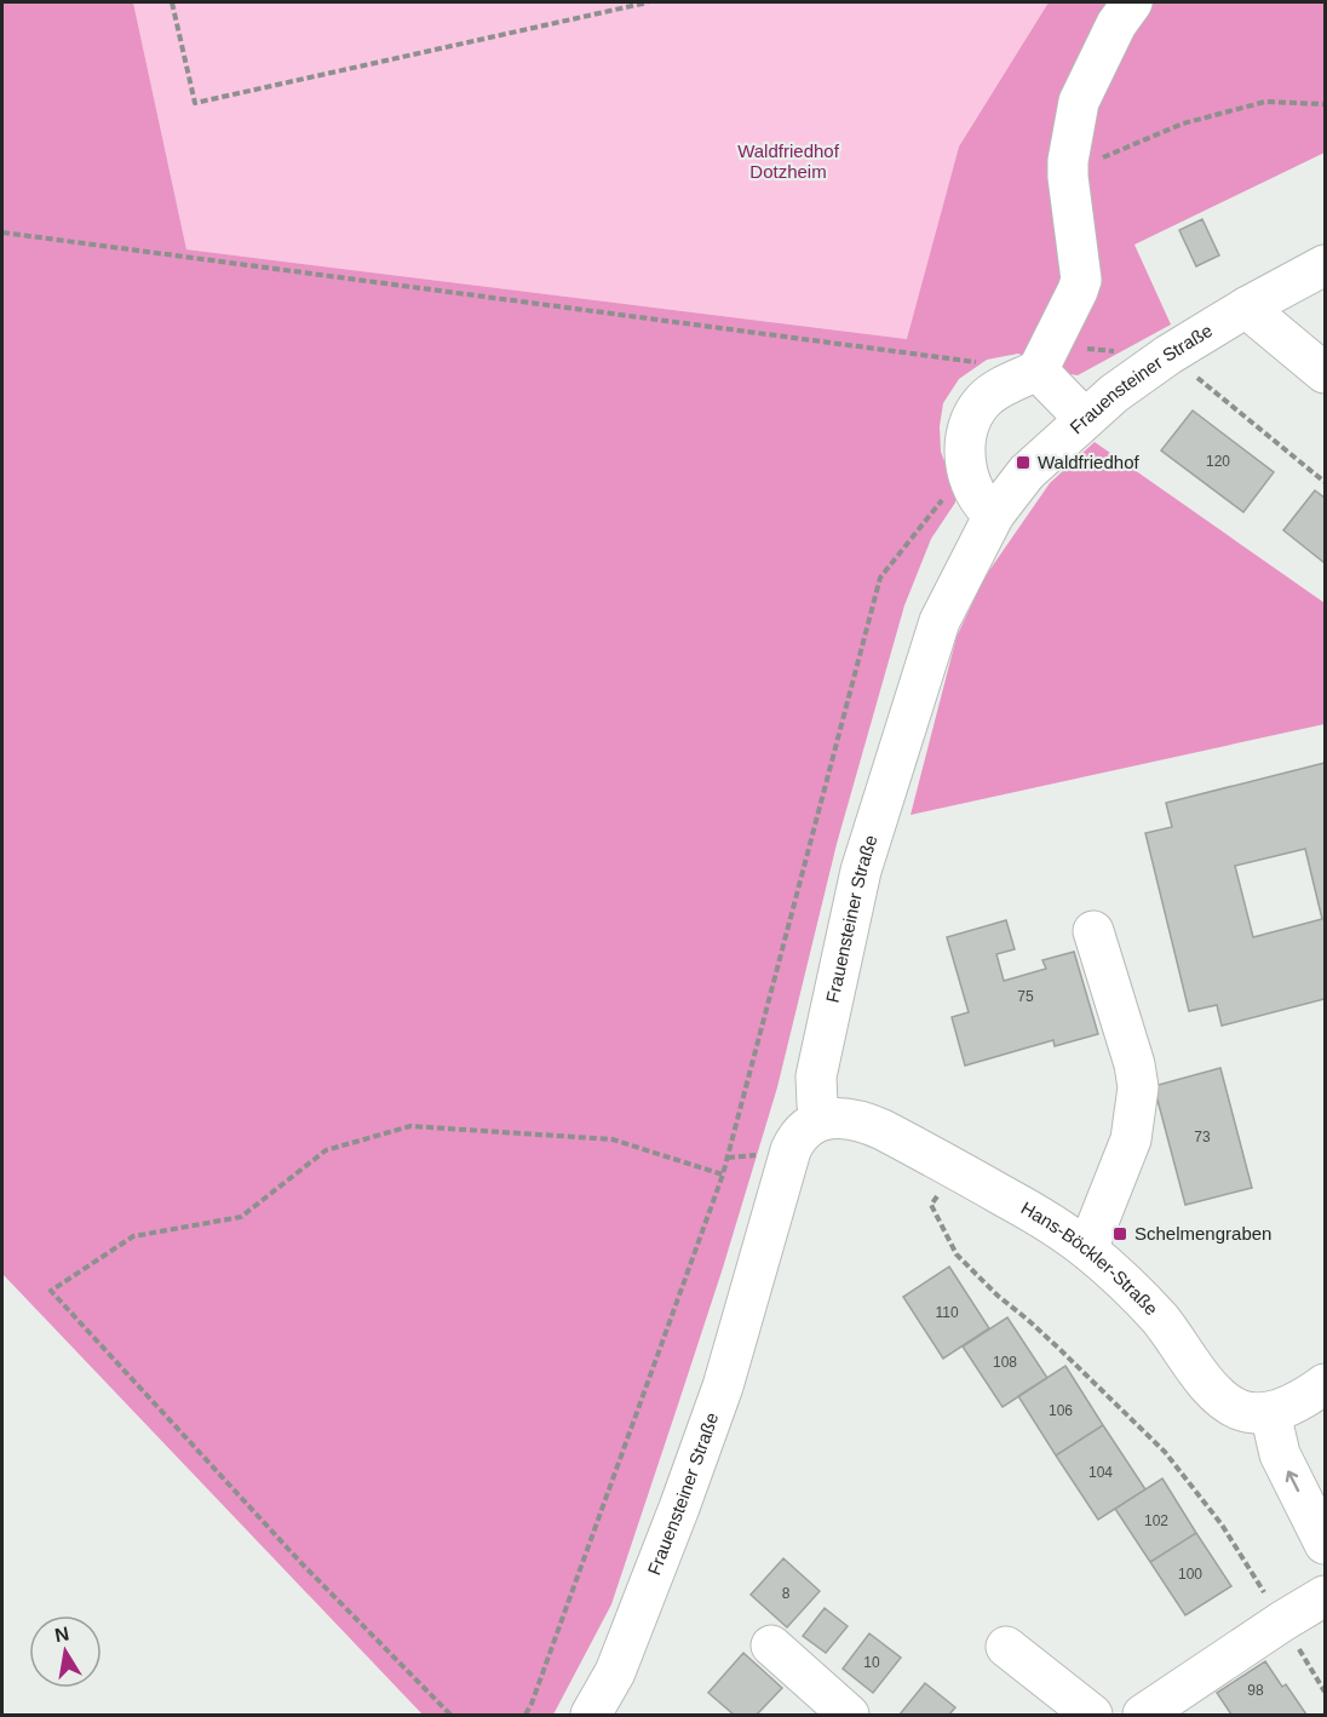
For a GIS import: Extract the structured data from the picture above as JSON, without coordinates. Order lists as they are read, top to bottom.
{
  "streets": {
    "street": ["Frauensteiner Straße", "Hans-Böckler-Straße"]
  },
  "crossings": [
    ["Frauensteiner Straße", "Hans-Böckler-Straße"]
  ],
  "parks": ["Waldfriedhof Dotzheim"],
  "places": {
    "transit": ["Waldfriedhof", "Schelmengraben"]
  },
  "house_numbers": [
    "120",
    "75",
    "73",
    "110",
    "108",
    "106",
    "104",
    "102",
    "100",
    "8",
    "10",
    "98"
  ],
  "north": "top"
}
